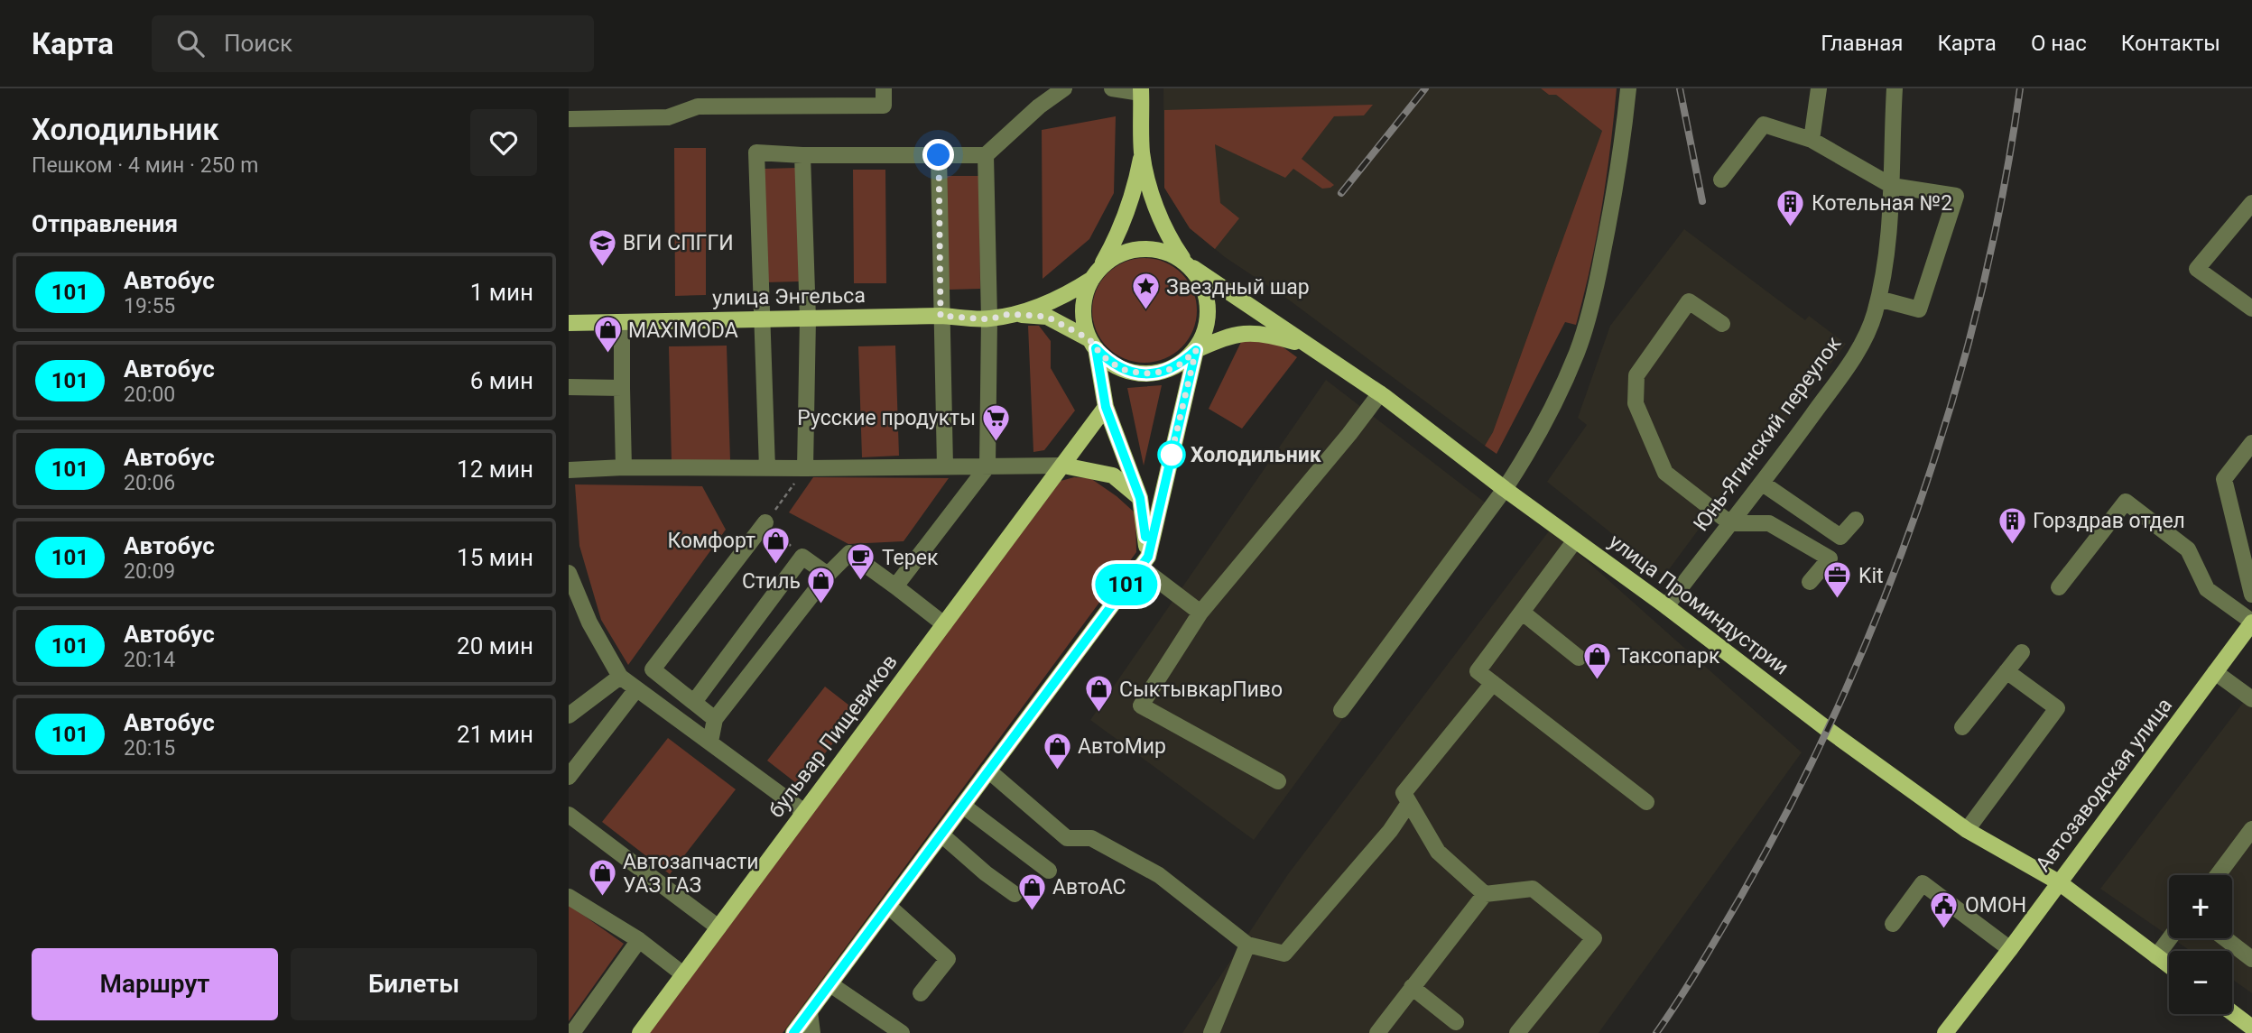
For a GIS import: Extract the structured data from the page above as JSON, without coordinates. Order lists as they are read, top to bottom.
{
  "streets": {
    "main road": [
      "улица Энгельса",
      "улица Проминдустрии",
      "бульвар Пищевиков",
      "Автозаводская улица"
    ],
    "street": ["Юнь-Ягинский переулок"]
  },
  "crossings": [
    ["улица Энгельса", "улица Проминдустрии"],
    ["Юнь-Ягинский переулок", "улица Проминдустрии"],
    ["улица Проминдустрии", "Автозаводская улица"]
  ],
  "places": {
    "building": ["Котельная №2", "Горздрав отдел"],
    "school or university": ["ВГИ СПГГИ"],
    "place": ["Звездный шар"],
    "shop": [
      "MAXIMODA",
      "Комфорт",
      "Стиль",
      "Таксопарк",
      "СыктывкарПиво",
      "АвтоМир",
      "Автозапчасти УАЗ ГАЗ",
      "АвтоАС"
    ],
    "supermarket": ["Русские продукты"],
    "other": ["Холодильник"],
    "cafe": ["Терек"],
    "office": ["Kit"],
    "public building": ["ОМОН"]
  },
  "lines": ["bus line 101"],
  "page": {
    "header": "Карта",
    "search": "Поиск",
    "nav": [
      "Главная",
      "Карта",
      "О нас",
      "Контакты"
    ],
    "heading": [
      ["Холодильник", "Пешком · 4 мин · 250 m"],
      "Отправления"
    ],
    "on_map": "101",
    "list": [
      {
        "mark": "101",
        "name": "Автобус",
        "note": "19:55",
        "value": "1 мин"
      },
      {
        "mark": "101",
        "name": "Автобус",
        "note": "20:00",
        "value": "6 мин"
      },
      {
        "mark": "101",
        "name": "Автобус",
        "note": "20:06",
        "value": "12 мин"
      },
      {
        "mark": "101",
        "name": "Автобус",
        "note": "20:09",
        "value": "15 мин"
      },
      {
        "mark": "101",
        "name": "Автобус",
        "note": "20:14",
        "value": "20 мин"
      },
      {
        "mark": "101",
        "name": "Автобус",
        "note": "20:15",
        "value": "21 мин"
      }
    ],
    "map_buttons": ["+", "−"],
    "buttons": ["Маршрут", "Билеты"]
  }
}
